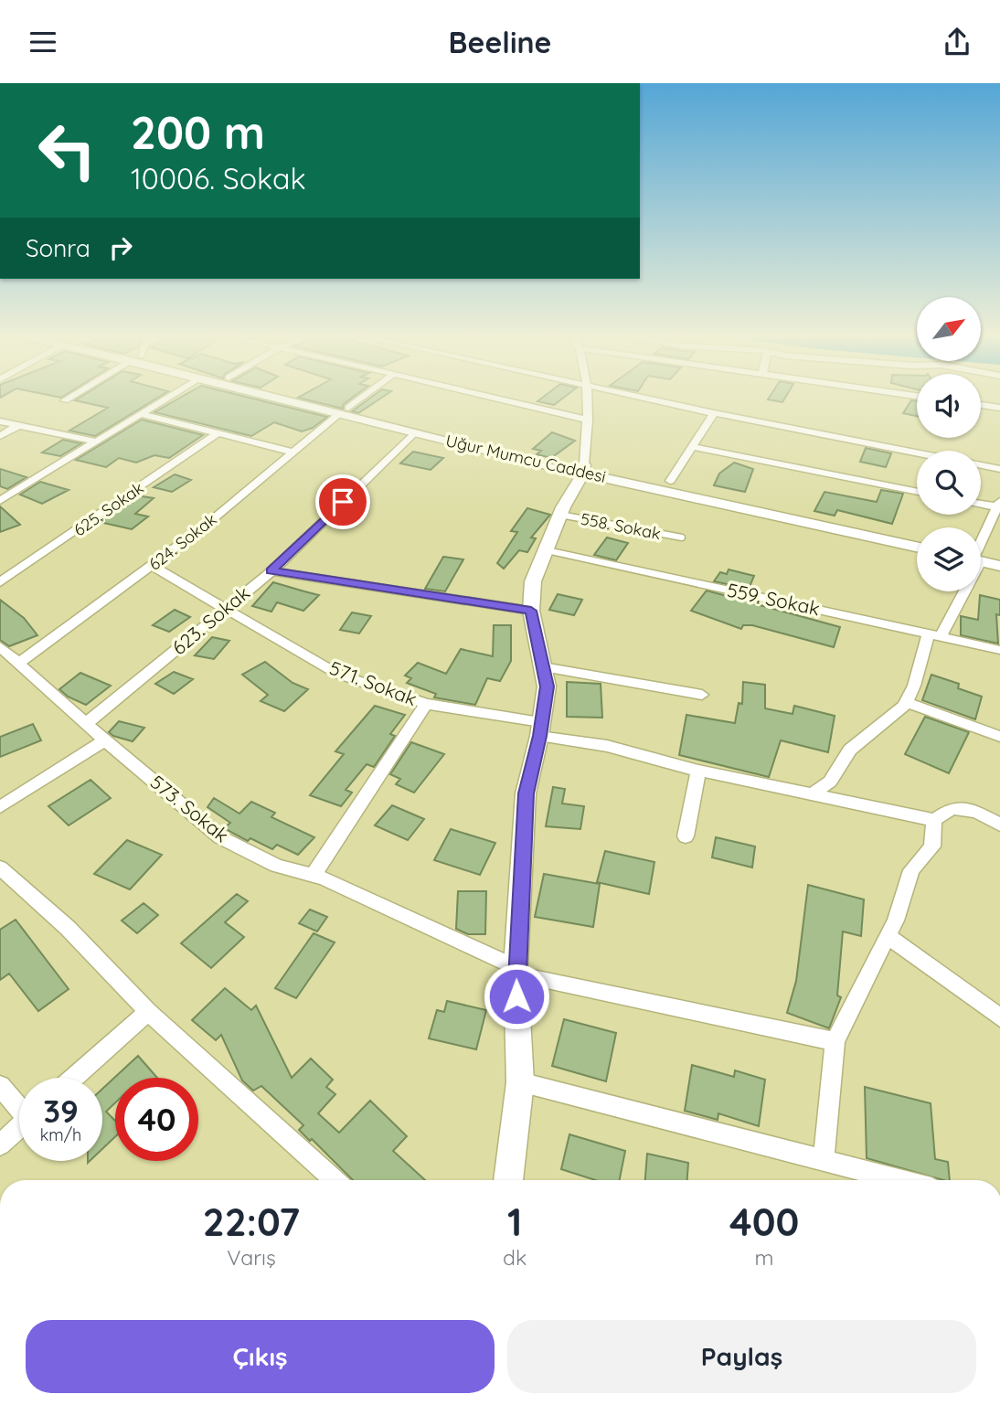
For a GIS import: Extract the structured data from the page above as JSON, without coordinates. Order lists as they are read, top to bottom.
{
  "streets": {
    "street": [
      "Uğur Mumcu Caddesi",
      "625. Sokak",
      "624. Sokak",
      "559. Sokak",
      "623. Sokak",
      "571. Sokak",
      "573. Sokak"
    ],
    "lane": ["558. Sokak"]
  },
  "crossings": [
    ["Uğur Mumcu Caddesi", "624. Sokak"],
    ["Uğur Mumcu Caddesi", "623. Sokak"],
    ["624. Sokak", "571. Sokak"],
    ["624. Sokak", "573. Sokak"],
    ["623. Sokak", "571. Sokak"],
    ["623. Sokak", "573. Sokak"]
  ],
  "north": "top right",
  "page": {
    "header": "Beeline",
    "turn": ["200 m", "10006. Sokak"],
    "then": "Sonra",
    "speed": "39 km/h",
    "limit": "40",
    "eta": [
      "22:07",
      "Varış",
      "1",
      "dk",
      "400",
      "m"
    ],
    "buttons": ["Çıkış", "Paylaş"]
  }
}
